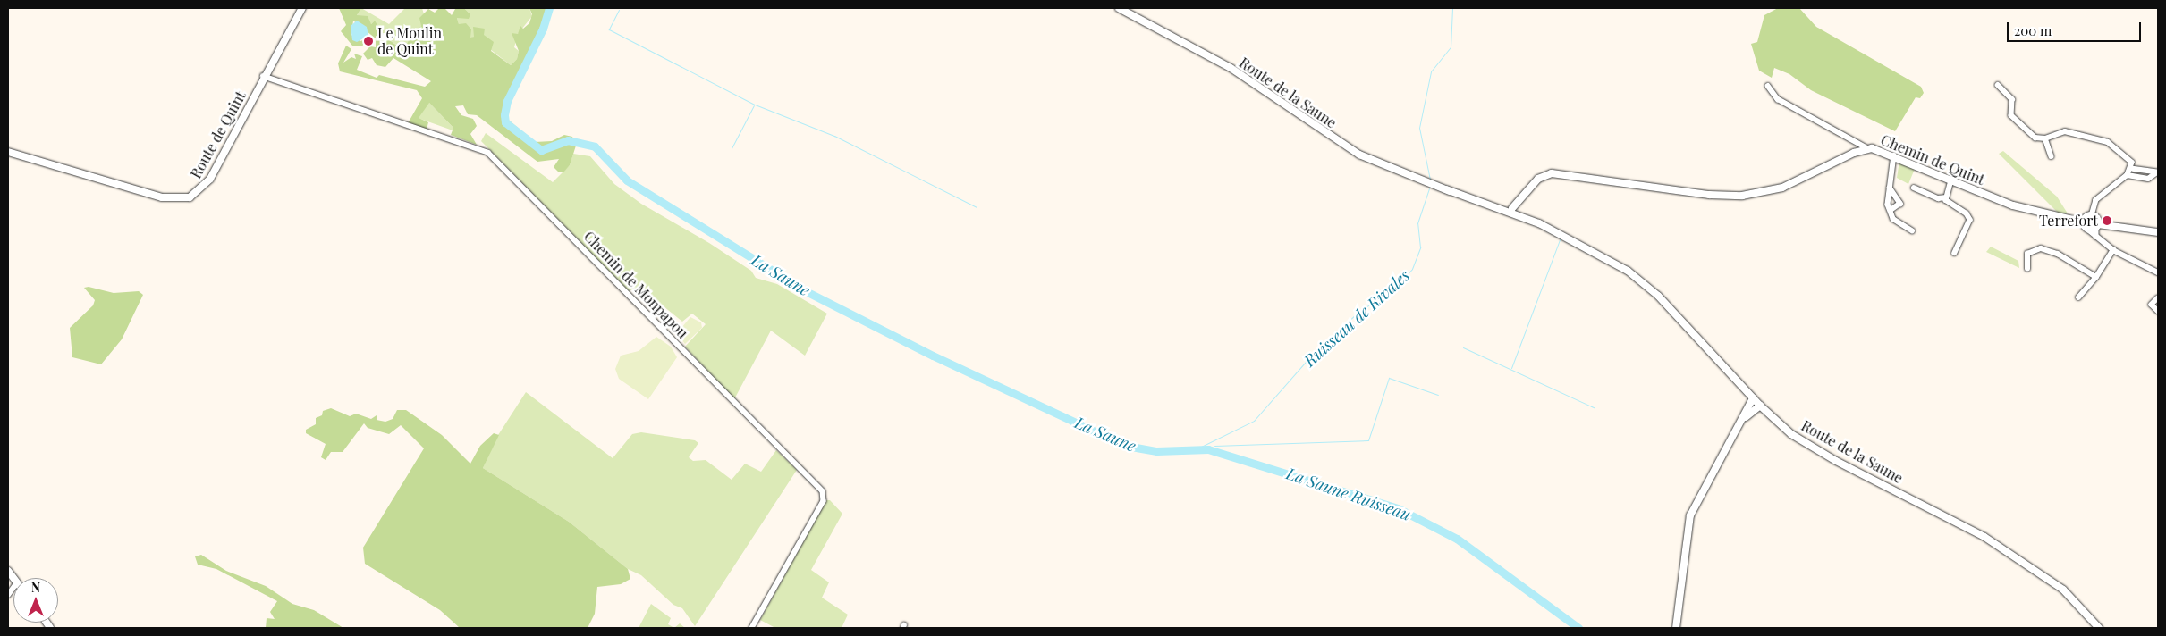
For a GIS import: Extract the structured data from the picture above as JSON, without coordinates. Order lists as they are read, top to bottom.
{
  "streets": {
    "street": [
      "Route de la Saune",
      "Route de Quint",
      "Chemin de Quint",
      "Chemin de Monpapou"
    ]
  },
  "crossings": [
    ["Route de la Saune", "Chemin de Quint"],
    ["Route de Quint", "Chemin de Monpapou"]
  ],
  "water": ["La Saune", "Ruisseau de Rivales", "La Saune Ruisseau"],
  "places": ["Le Moulin de Quint", "Terrefort"],
  "scale_bar": "200 m",
  "north": "top"
}
